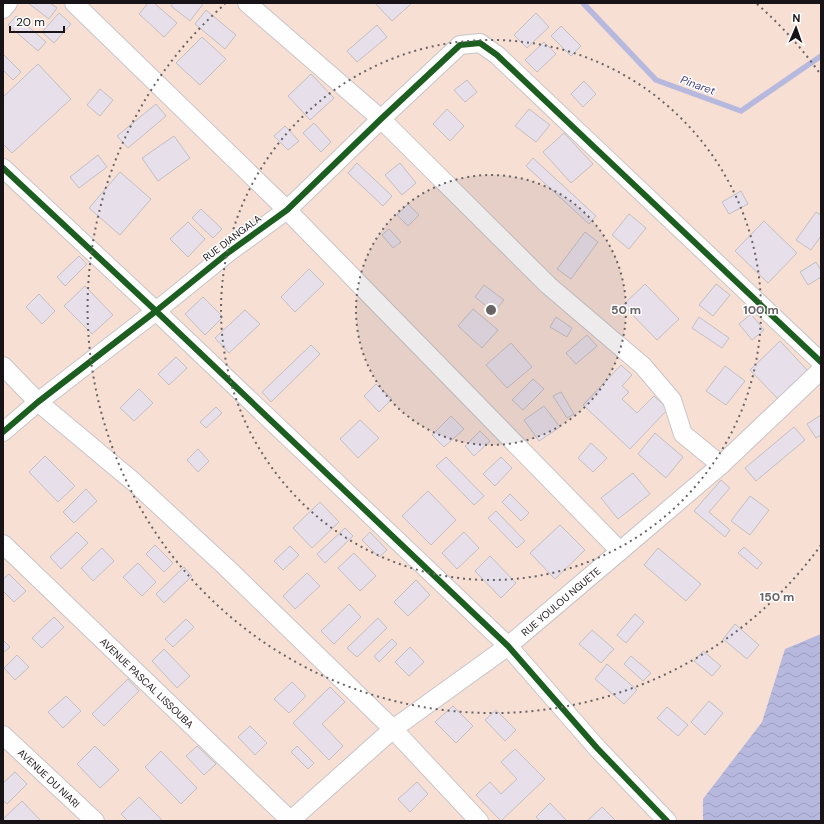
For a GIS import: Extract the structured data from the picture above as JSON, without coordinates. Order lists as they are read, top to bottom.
{
  "streets": {
    "street": [
      "RUE DIANGALA",
      "RUE YOULOU NGUETE",
      "AVENUE PASCAL LISSOUBA",
      "AVENUE DU NIARI"
    ]
  },
  "crossings": [
    ["RUE YOULOU NGUETE", "AVENUE PASCAL LISSOUBA"]
  ],
  "water": ["Pinaret"],
  "scale_bar": "20 m",
  "north": "top",
  "rings": ["50 m", "100 m", "150 m"]
}
